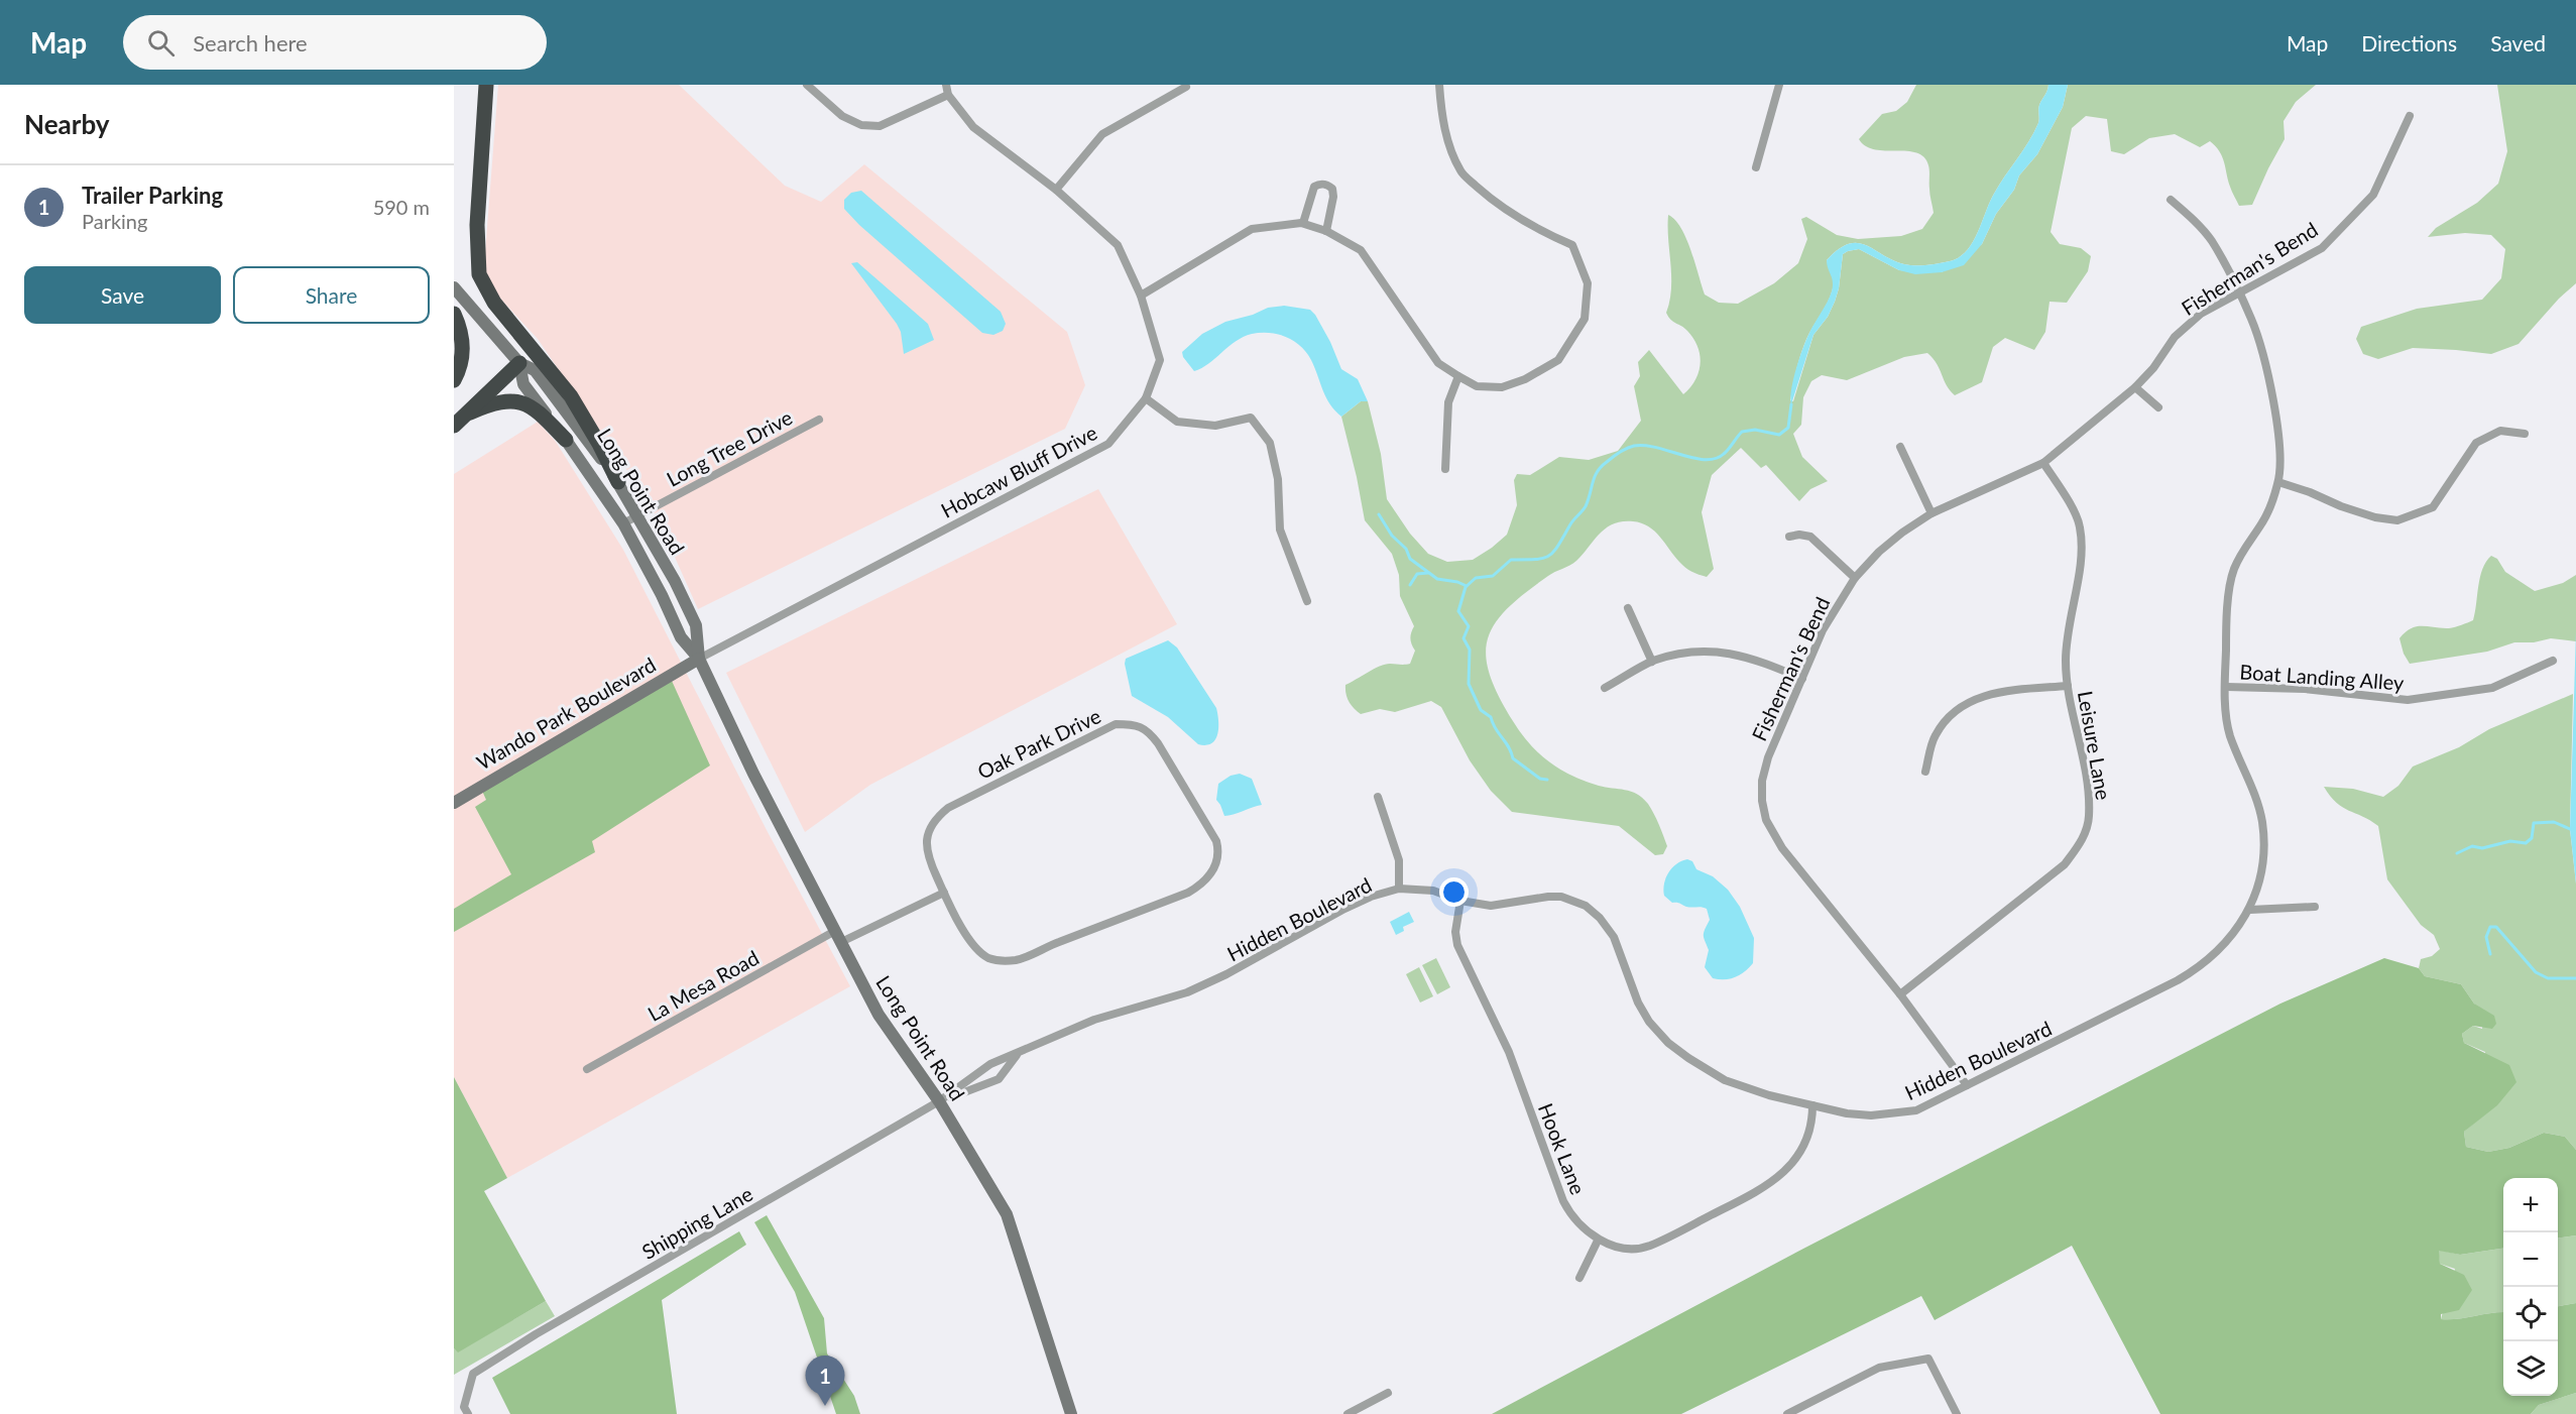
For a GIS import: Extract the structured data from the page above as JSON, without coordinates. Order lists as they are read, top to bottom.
{
  "streets": {
    "main road": ["Long Point Road", "Wando Park Boulevard"],
    "street": [
      "Fisherman's Bend",
      "Long Tree Drive",
      "Hobcaw Bluff Drive",
      "Boat Landing Alley",
      "Oak Park Drive",
      "Leisure Lane",
      "Hidden Boulevard",
      "La Mesa Road",
      "Hook Lane",
      "Shipping Lane"
    ]
  },
  "crossings": [
    ["Fisherman's Bend", "Leisure Lane"],
    ["Fisherman's Bend", "Hidden Boulevard"],
    ["Long Tree Drive", "Long Point Road"],
    ["Hobcaw Bluff Drive", "Long Point Road"],
    ["Hobcaw Bluff Drive", "Wando Park Boulevard"],
    ["Long Point Road", "Wando Park Boulevard"],
    ["Long Point Road", "Hidden Boulevard"],
    ["Long Point Road", "La Mesa Road"],
    ["Long Point Road", "Shipping Lane"],
    ["Boat Landing Alley", "Hidden Boulevard"],
    ["Oak Park Drive", "La Mesa Road"],
    ["Hidden Boulevard", "Hook Lane"],
    ["Hidden Boulevard", "Shipping Lane"]
  ],
  "page": {
    "header": "Map",
    "search": "Search here",
    "nav": ["Map", "Directions", "Saved"],
    "heading": "Nearby",
    "list": [
      {
        "mark": "1",
        "name": "Trailer Parking",
        "note": "Parking",
        "value": "590 m"
      }
    ],
    "buttons": ["Save", "Share"],
    "map_buttons": ["+", "−"],
    "pins": "1"
  }
}
